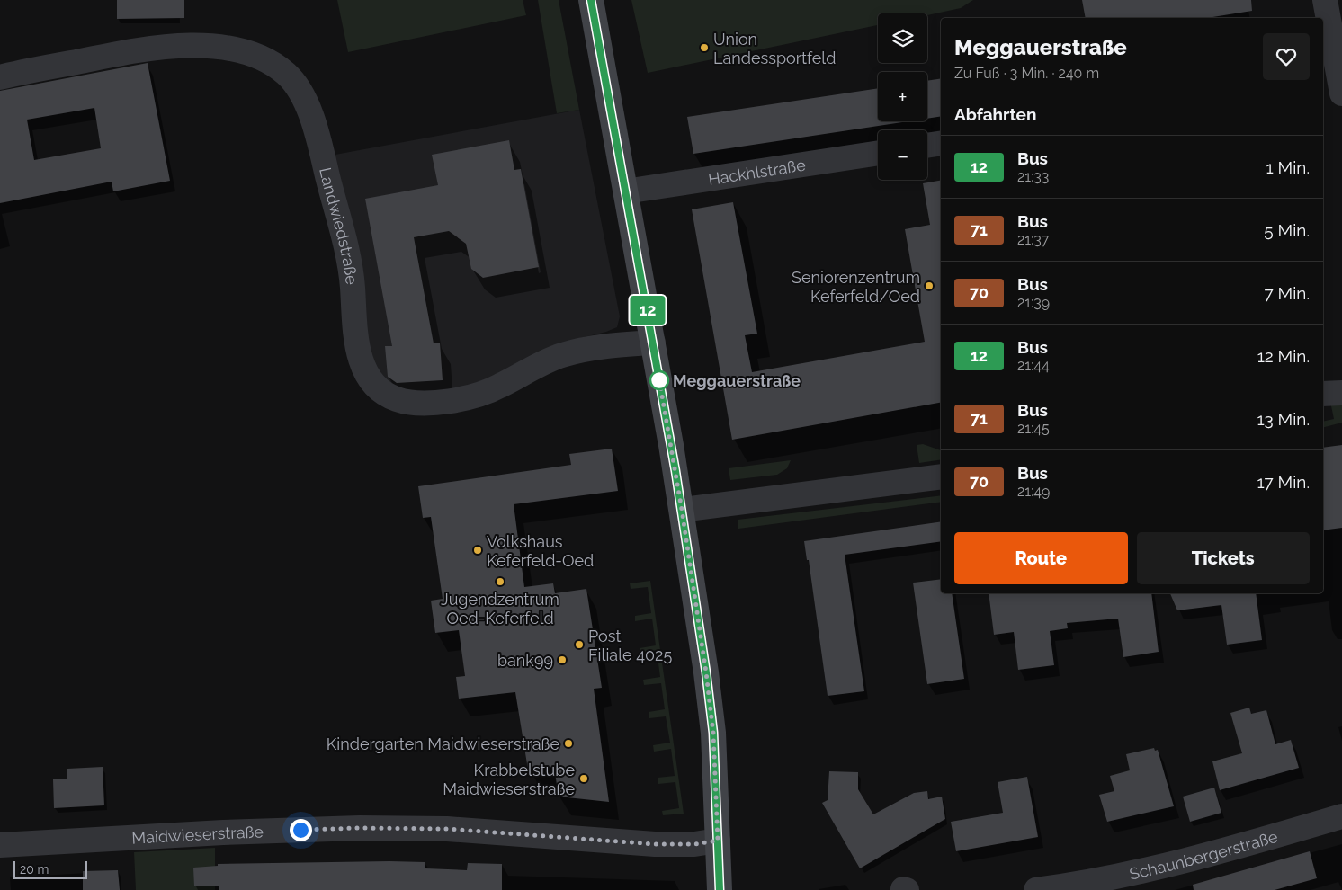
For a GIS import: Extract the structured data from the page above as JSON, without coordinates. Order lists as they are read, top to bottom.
{
  "streets": {
    "street": [
      "Hackhlstraße",
      "Landwiedstraße",
      "Maidwieserstraße",
      "Schaunbergerstraße"
    ]
  },
  "places": [
    "Union Landessportfeld",
    "Seniorenzentrum Keferfeld/Oed",
    "Meggauerstraße",
    "Volkshaus Keferfeld-Oed",
    "Jugendzentrum Oed-Keferfeld",
    "Post Filiale 4025",
    "bank99",
    "Kindergarten Maidwieserstraße",
    "Krabbelstube Maidwieserstraße"
  ],
  "lines": ["bus line 12"],
  "scale_bar": "20 m",
  "page": {
    "on_map": "12",
    "map_buttons": ["+", "−"],
    "heading": [
      ["Meggauerstraße", "Zu Fuß · 3 Min. · 240 m"],
      "Abfahrten"
    ],
    "list": [
      {
        "mark": "12",
        "name": "Bus",
        "note": "21:33",
        "value": "1 Min."
      },
      {
        "mark": "71",
        "name": "Bus",
        "note": "21:37",
        "value": "5 Min."
      },
      {
        "mark": "70",
        "name": "Bus",
        "note": "21:39",
        "value": "7 Min."
      },
      {
        "mark": "12",
        "name": "Bus",
        "note": "21:44",
        "value": "12 Min."
      },
      {
        "mark": "71",
        "name": "Bus",
        "note": "21:45",
        "value": "13 Min."
      },
      {
        "mark": "70",
        "name": "Bus",
        "note": "21:49",
        "value": "17 Min."
      }
    ],
    "buttons": ["Route", "Tickets"],
    "scale": "20 m"
  }
}
